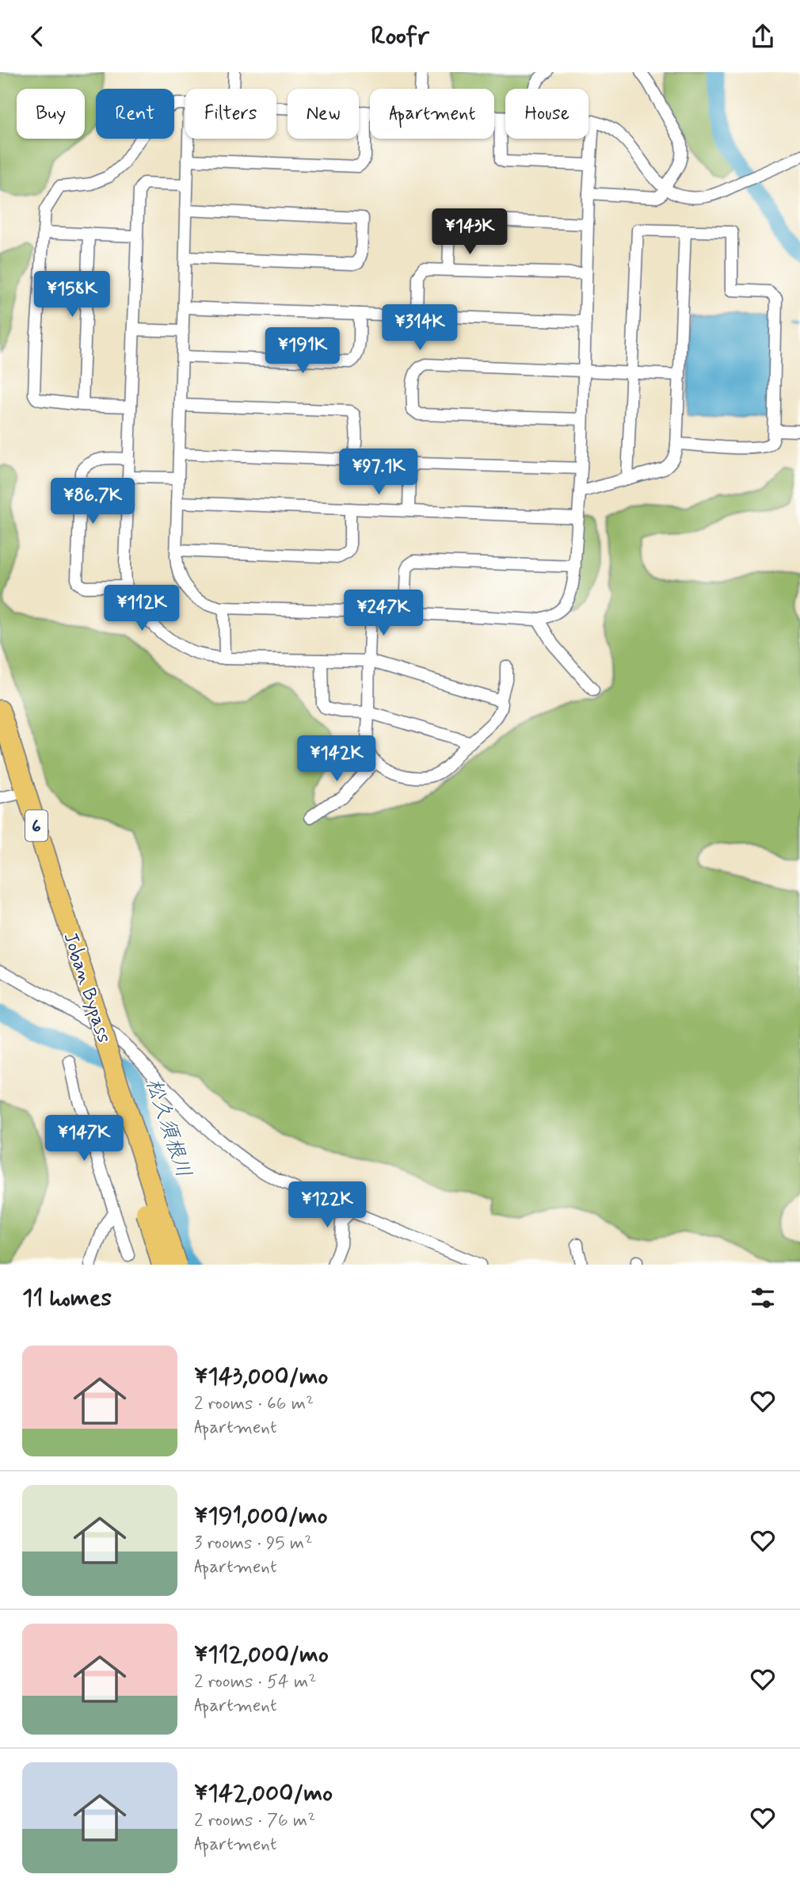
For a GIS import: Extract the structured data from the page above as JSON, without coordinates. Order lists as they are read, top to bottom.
{
  "streets": {
    "highway": ["6", "Joban Bypass"]
  },
  "water": ["松久須根川"],
  "page": {
    "header": "Roofr",
    "chip": [
      "Buy",
      "Rent",
      "Filters",
      "New",
      "Apartment",
      "House"
    ],
    "price": [
      "¥143K",
      "¥158K",
      "¥314K",
      "¥191K",
      "¥97.1K",
      "¥86.7K",
      "¥112K",
      "¥247K",
      "¥142K",
      "¥147K",
      "¥122K"
    ],
    "heading": "11 homes",
    "list": [
      {
        "name": "¥143,000/mo",
        "note": "2 rooms · 66 m² · Apartment"
      },
      {
        "name": "¥191,000/mo",
        "note": "3 rooms · 95 m² · Apartment"
      },
      {
        "name": "¥112,000/mo",
        "note": "2 rooms · 54 m² · Apartment"
      },
      {
        "name": "¥142,000/mo",
        "note": "2 rooms · 76 m² · Apartment"
      }
    ]
  }
}
